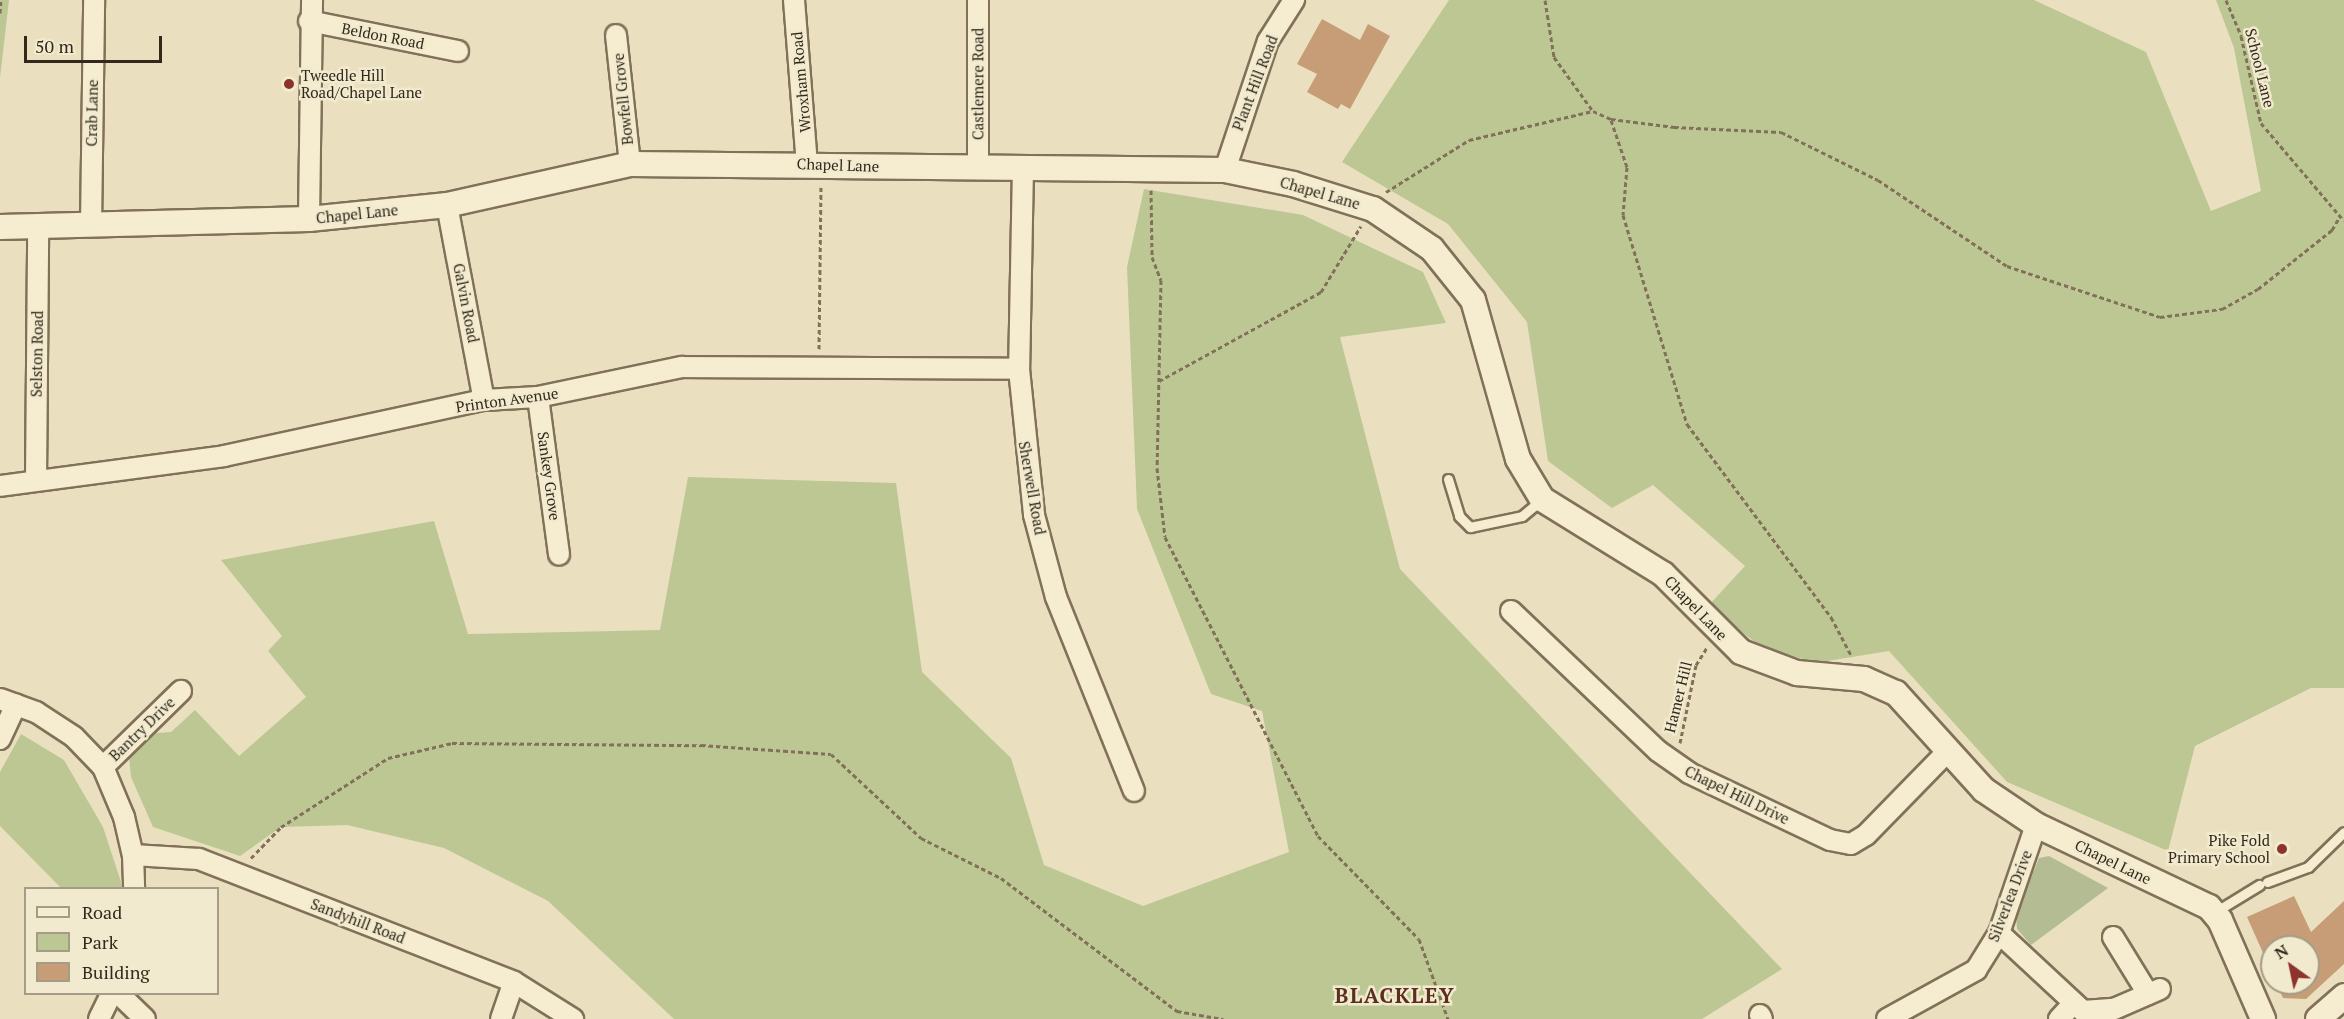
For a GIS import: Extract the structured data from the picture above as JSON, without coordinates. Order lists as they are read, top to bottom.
{
  "streets": {
    "street": [
      "Beldon Road",
      "Wroxham Road",
      "Plant Hill Road",
      "Castlemere Road",
      "Bowfell Grove",
      "Crab Lane",
      "Chapel Lane",
      "Galvin Road",
      "Selston Road",
      "Printon Avenue",
      "Sankey Grove",
      "Sherwell Road",
      "Bantry Drive",
      "Chapel Hill Drive",
      "Silverlea Drive",
      "Sandyhill Road"
    ],
    "path": ["School Lane", "Hamer Hill"]
  },
  "crossings": [
    ["Wroxham Road", "Chapel Lane"],
    ["Plant Hill Road", "Chapel Lane"],
    ["Castlemere Road", "Chapel Lane"],
    ["Bowfell Grove", "Chapel Lane"],
    ["Crab Lane", "Chapel Lane"],
    ["Chapel Lane", "Galvin Road"],
    ["Chapel Lane", "Selston Road"],
    ["Chapel Lane", "Sherwell Road"],
    ["Chapel Lane", "Hamer Hill"],
    ["Chapel Lane", "Chapel Hill Drive"],
    ["Chapel Lane", "Silverlea Drive"],
    ["Galvin Road", "Printon Avenue"],
    ["Selston Road", "Printon Avenue"],
    ["Printon Avenue", "Sankey Grove"],
    ["Printon Avenue", "Sherwell Road"],
    ["Hamer Hill", "Chapel Hill Drive"]
  ],
  "districts": ["BLACKLEY"],
  "places": ["Tweedle Hill Road/Chapel Lane", "Pike Fold Primary School"],
  "legend": ["Road", "Park", "Building"],
  "scale_bar": "50 m",
  "north": "top left"
}
